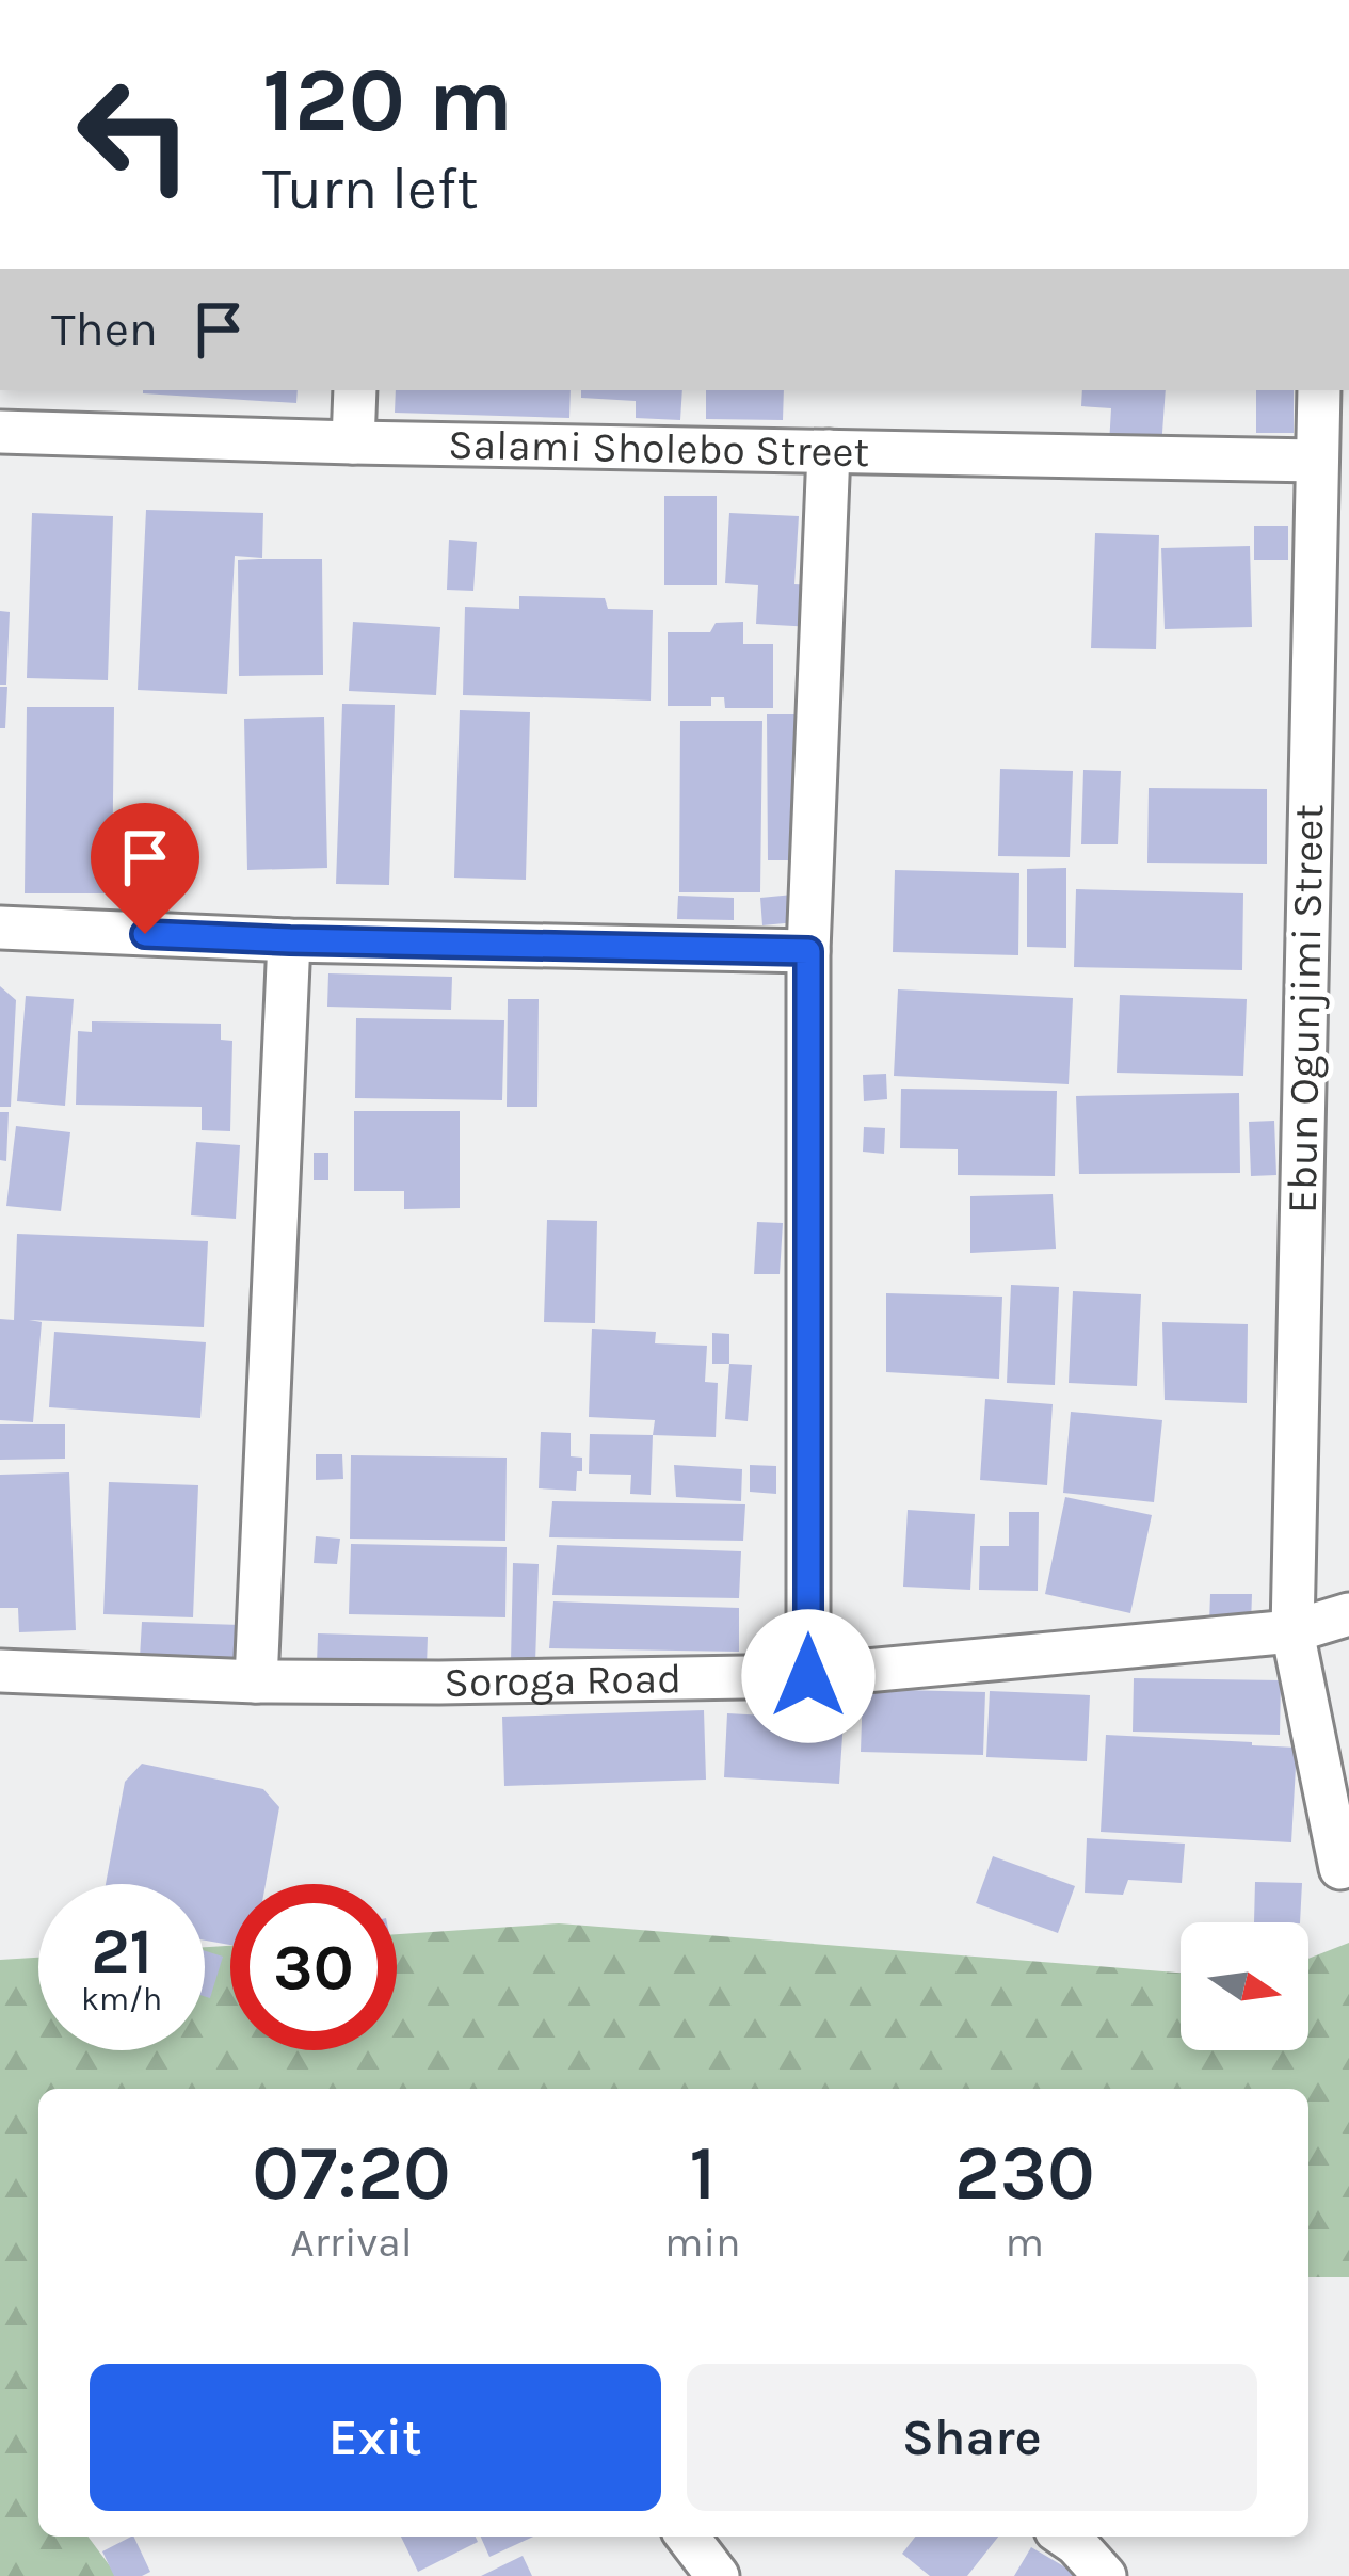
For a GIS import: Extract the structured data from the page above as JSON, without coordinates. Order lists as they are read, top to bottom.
{
  "streets": {
    "street": ["Salami Sholebo Street", "Ebun Ogunjimi Street", "Soroga Road"]
  },
  "crossings": [
    ["Salami Sholebo Street", "Ebun Ogunjimi Street"],
    ["Ebun Ogunjimi Street", "Soroga Road"]
  ],
  "north": "right",
  "page": {
    "turn": ["120 m", "Turn left"],
    "then": "Then",
    "speed": "21 km/h",
    "limit": "30",
    "eta": [
      "07:20",
      "Arrival",
      "1",
      "min",
      "230",
      "m"
    ],
    "buttons": ["Exit", "Share"]
  }
}
